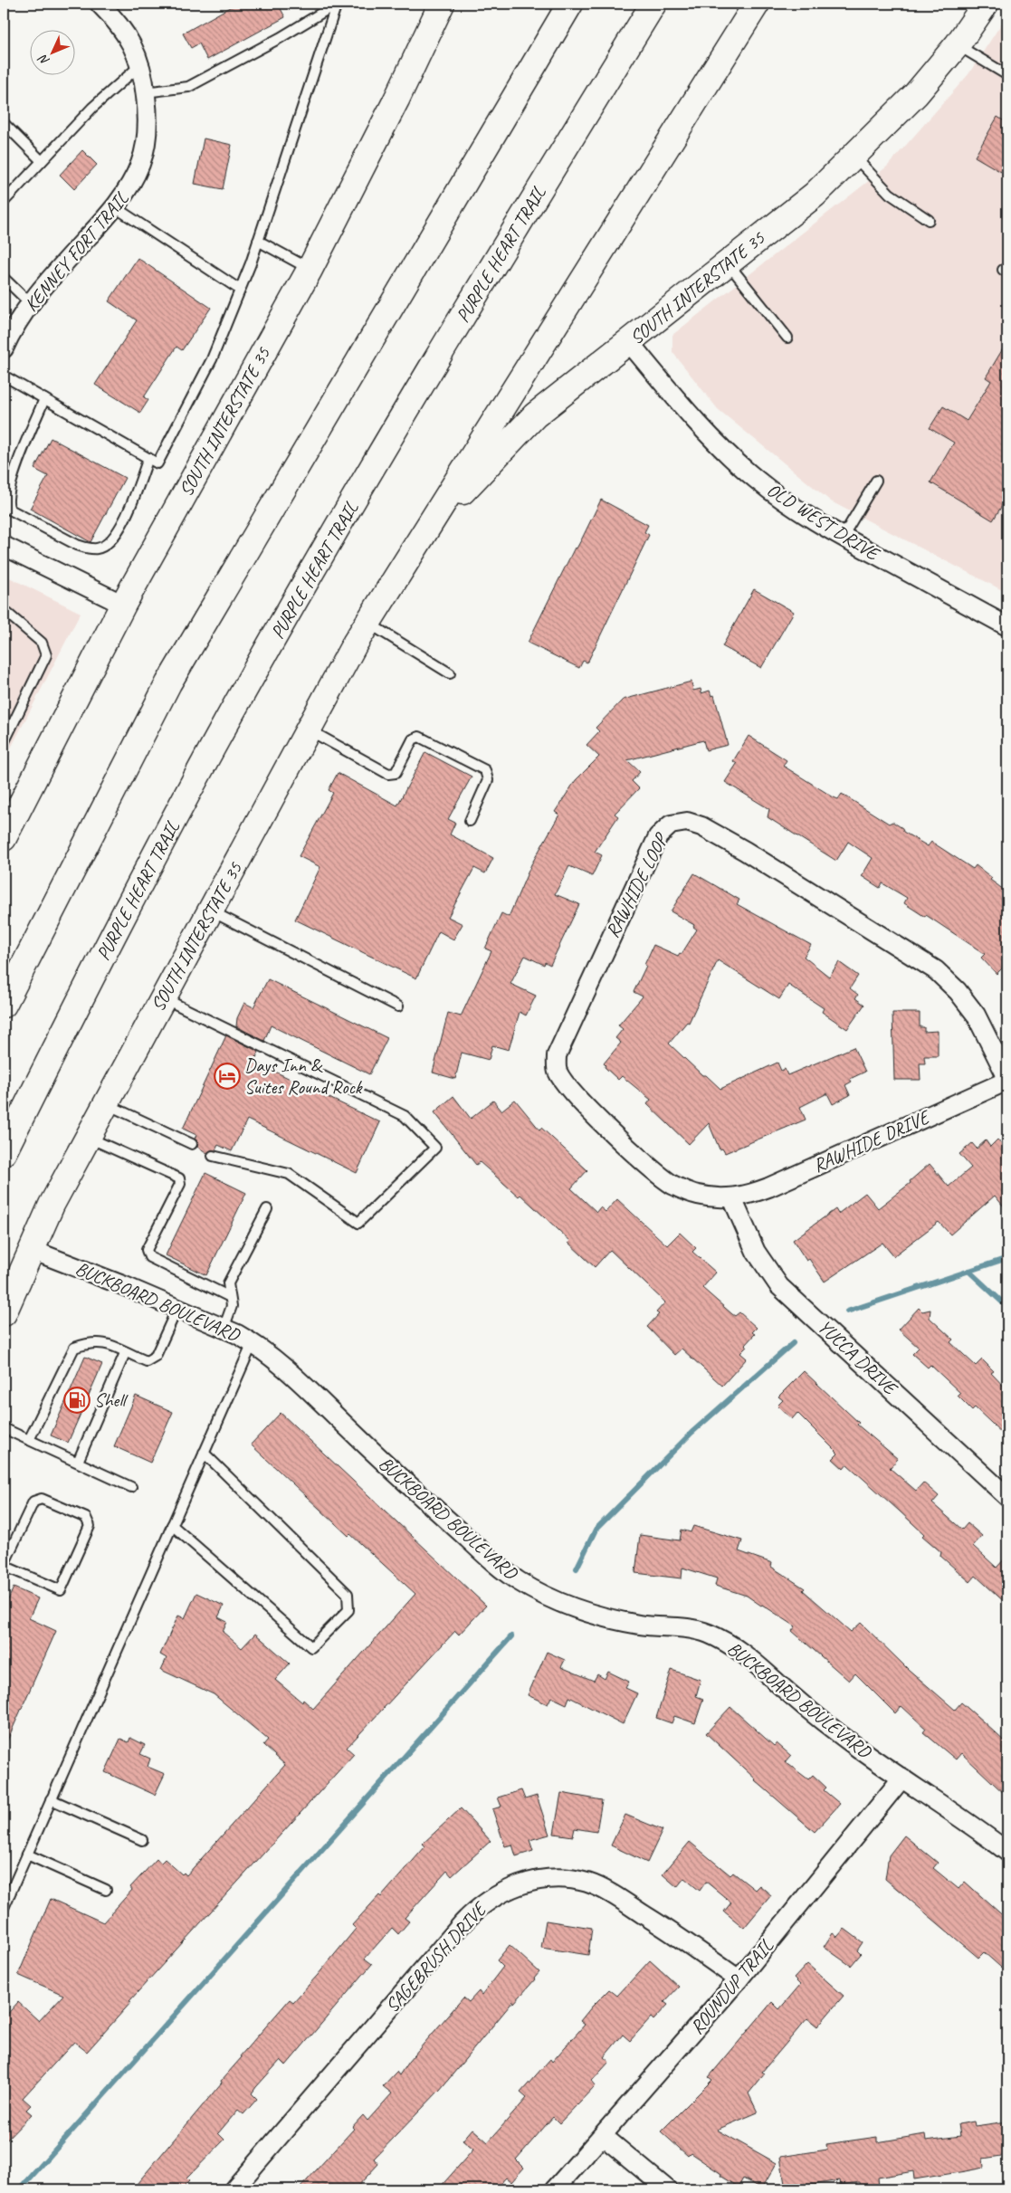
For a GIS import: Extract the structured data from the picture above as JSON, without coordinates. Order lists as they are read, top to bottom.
{
  "streets": {
    "main road": ["PURPLE HEART TRAIL", "SOUTH INTERSTATE 35"],
    "street": [
      "KENNEY FORT TRAIL",
      "OLD WEST DRIVE",
      "RAWHIDE LOOP",
      "RAWHIDE DRIVE",
      "BUCKBOARD BOULEVARD",
      "YUCCA DRIVE",
      "SAGEBRUSH DRIVE",
      "ROUNDUP TRAIL"
    ]
  },
  "crossings": [
    ["SOUTH INTERSTATE 35", "OLD WEST DRIVE"],
    ["SOUTH INTERSTATE 35", "BUCKBOARD BOULEVARD"],
    ["RAWHIDE LOOP", "RAWHIDE DRIVE"],
    ["RAWHIDE LOOP", "YUCCA DRIVE"],
    ["RAWHIDE DRIVE", "YUCCA DRIVE"],
    ["BUCKBOARD BOULEVARD", "ROUNDUP TRAIL"],
    ["SAGEBRUSH DRIVE", "ROUNDUP TRAIL"]
  ],
  "places": {
    "hotel": ["Days Inn & Suites Round Rock"],
    "fuel station": ["Shell"]
  },
  "north": "bottom left"
}
